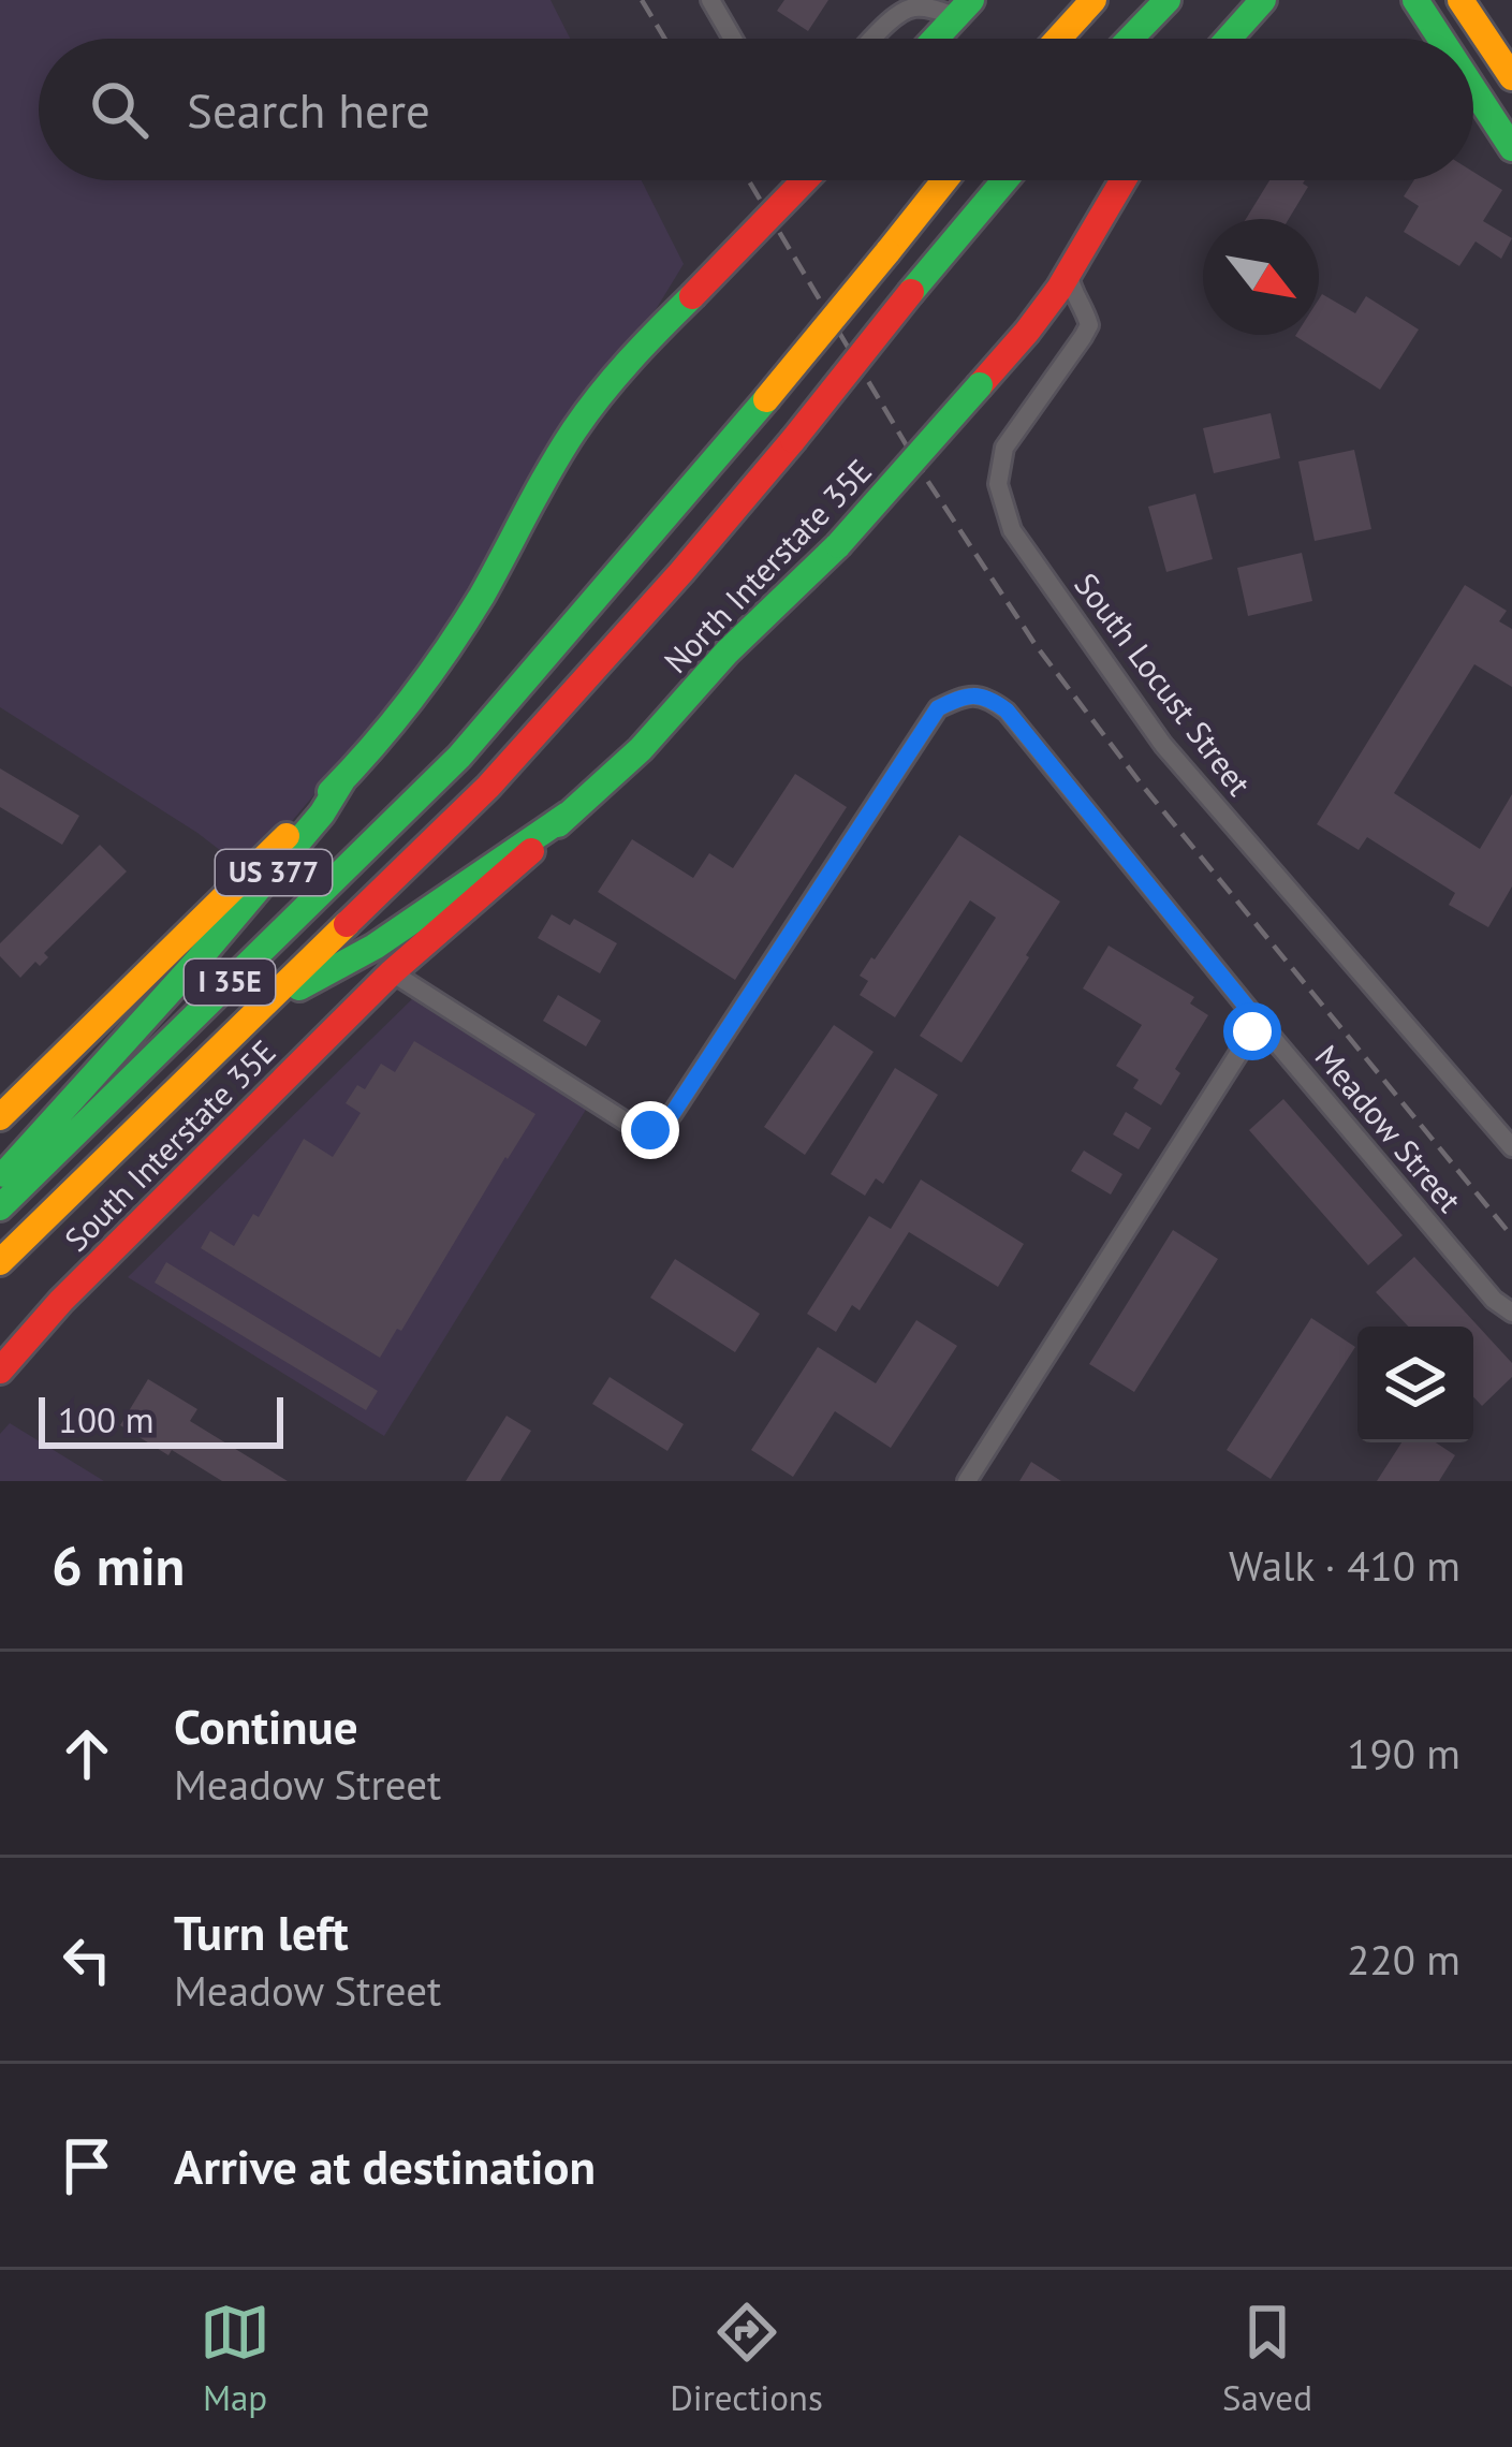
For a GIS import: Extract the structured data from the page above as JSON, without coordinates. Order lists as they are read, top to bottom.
{
  "streets": {
    "main road": [
      "North Interstate 35E",
      "US 377",
      "I 35E",
      "South Interstate 35E"
    ],
    "street": ["South Locust Street", "Meadow Street"]
  },
  "crossings": [
    ["North Interstate 35E", "South Locust Street"],
    ["North Interstate 35E", "Meadow Street"],
    ["North Interstate 35E", "South Interstate 35E"],
    ["Meadow Street", "South Interstate 35E"]
  ],
  "scale_bar": "100 m",
  "north": "bottom right",
  "page": {
    "search": "Search here",
    "scale": "100 m",
    "heading": ["6 min", "Walk · 410 m"],
    "list": [
      ["Continue", "Meadow Street", "190 m"],
      ["Turn left", "Meadow Street", "220 m"],
      "Arrive at destination"
    ],
    "nav": ["Map", "Directions", "Saved"]
  }
}
